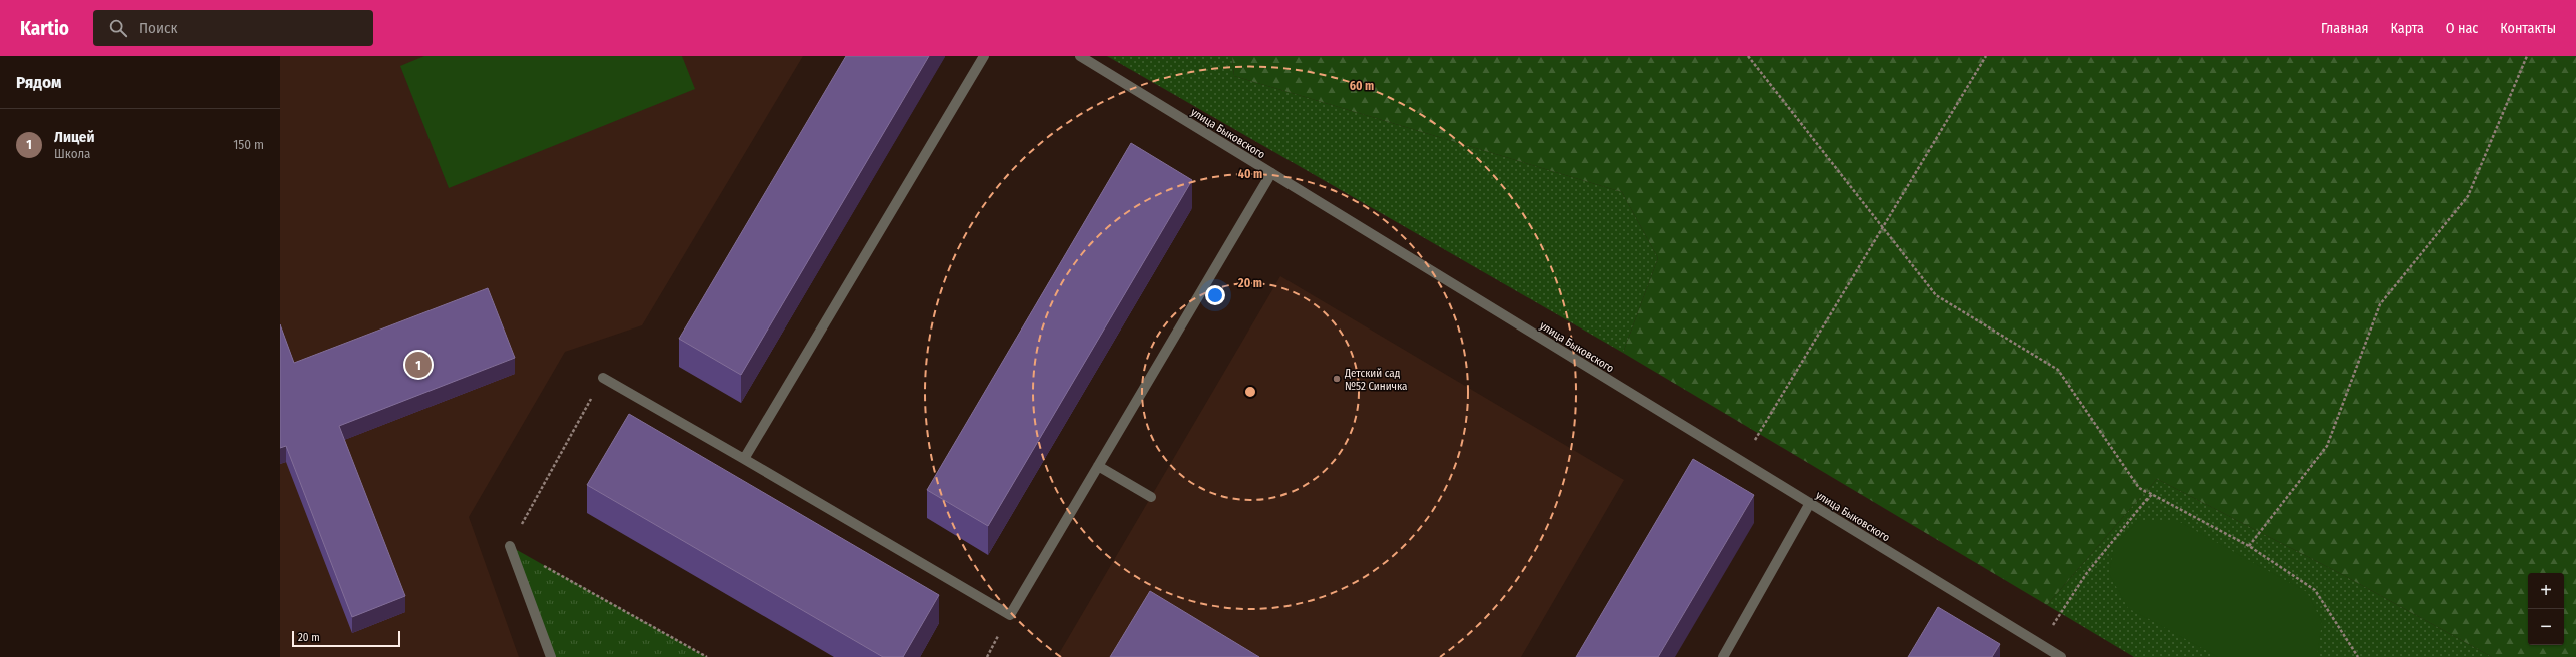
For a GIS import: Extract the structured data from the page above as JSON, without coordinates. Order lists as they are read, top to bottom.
{
  "streets": {
    "street": ["улица Быковского"]
  },
  "places": ["Детский сад №52 Синичка"],
  "scale_bar": "20 m",
  "page": {
    "header": "Kartio",
    "search": "Поиск",
    "nav": [
      "Главная",
      "Карта",
      "О нас",
      "Контакты"
    ],
    "heading": "Рядом",
    "list": [
      {
        "mark": "1",
        "name": "Лицей",
        "note": "Школа",
        "value": "150 m"
      }
    ],
    "pins": "1",
    "map_buttons": ["+", "−"],
    "scale": "20 m"
  },
  "rings": ["60 m", "40 m", "20 m"]
}
